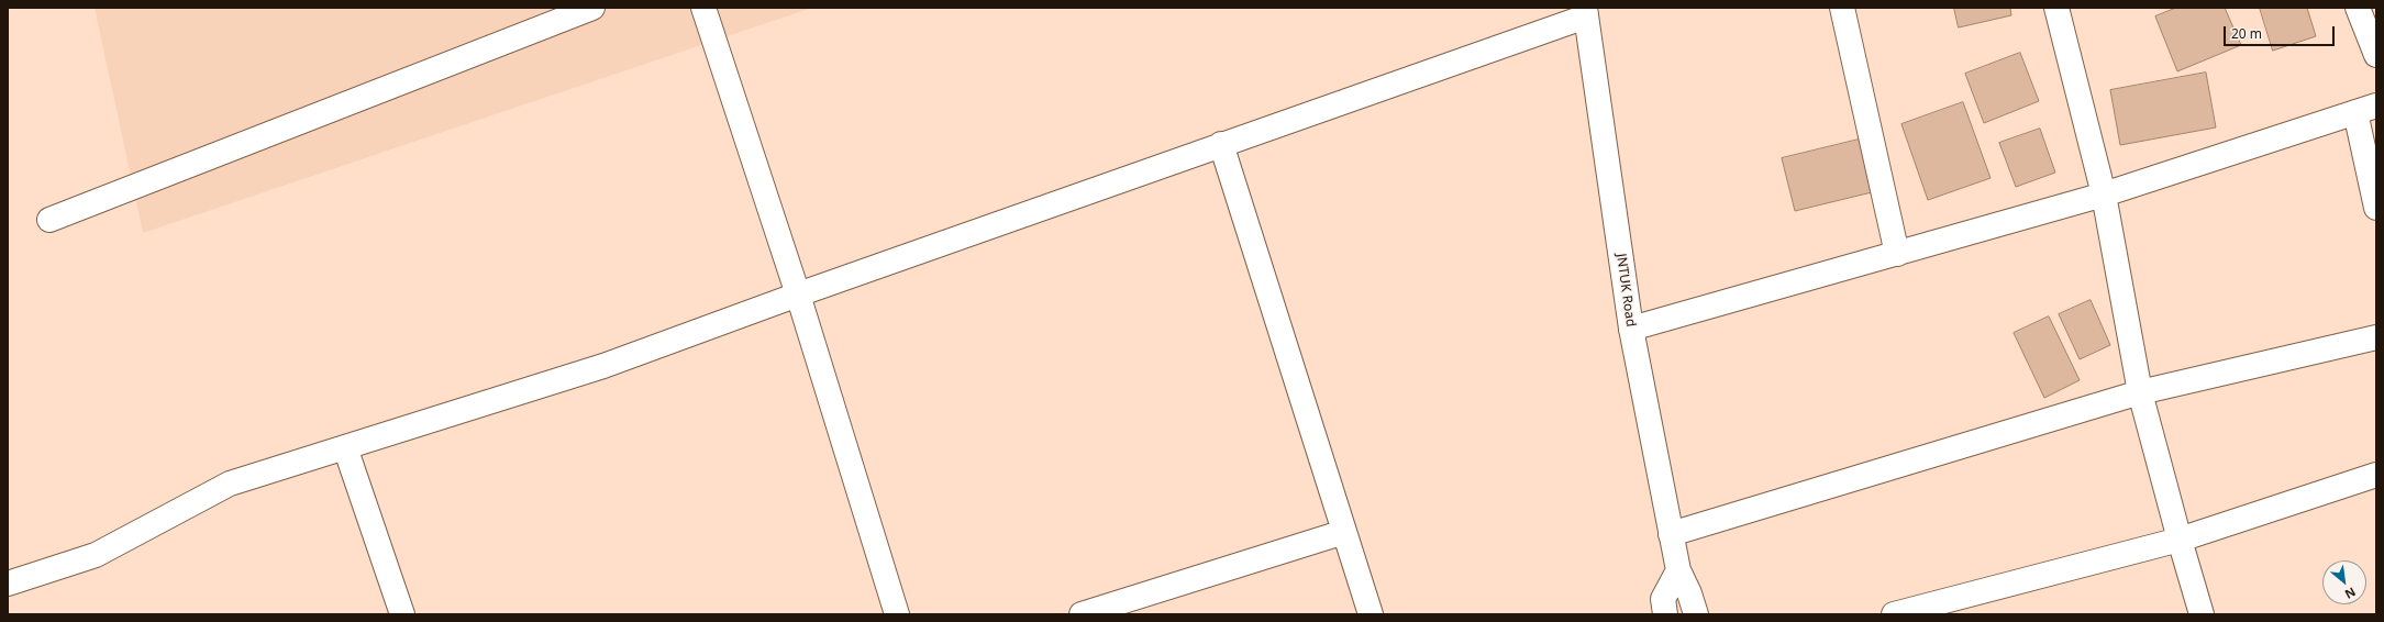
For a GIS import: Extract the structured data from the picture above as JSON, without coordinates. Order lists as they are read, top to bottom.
{
  "streets": {
    "street": ["JNTUK Road"]
  },
  "scale_bar": "20 m",
  "north": "bottom right"
}
